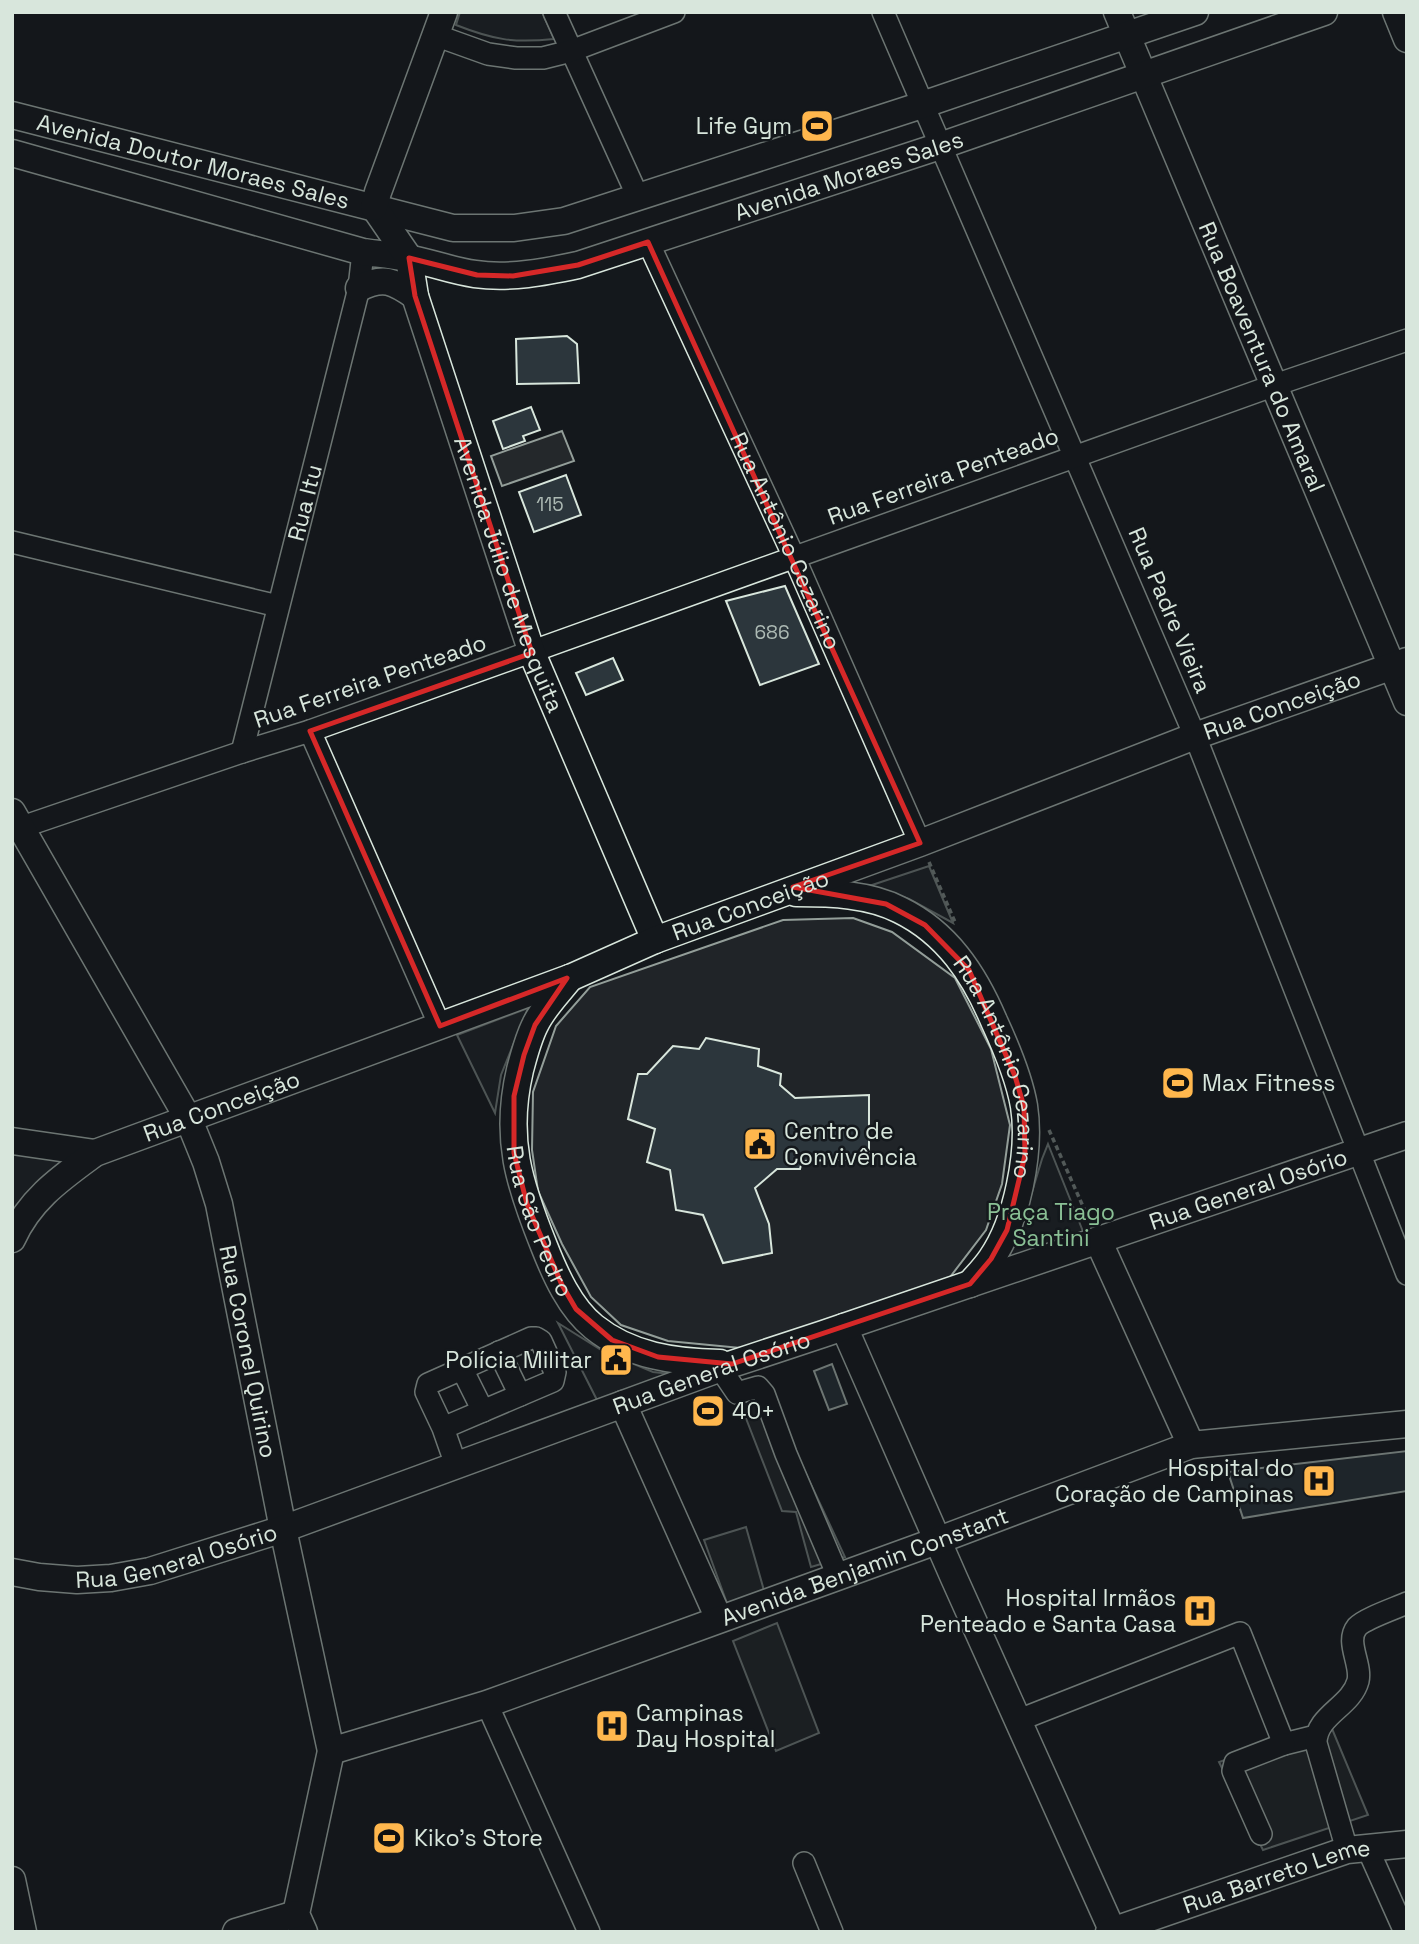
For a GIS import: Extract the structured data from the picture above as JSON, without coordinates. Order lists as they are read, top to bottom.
{
  "streets": {
    "main road": [
      "Avenida Doutor Moraes Sales",
      "Avenida Moraes Sales",
      "Rua Boaventura do Amaral",
      "Rua Antônio Cezarino",
      "Avenida Júlio de Mesquita",
      "Rua Conceição",
      "Rua General Osório",
      "Rua São Pedro",
      "Rua Coronel Quirino",
      "Avenida Benjamin Constant",
      "Rua Barreto Leme"
    ],
    "street": ["Rua Ferreira Penteado", "Rua Itu", "Rua Padre Vieira"]
  },
  "crossings": [
    ["Avenida Doutor Moraes Sales", "Avenida Moraes Sales"],
    ["Avenida Doutor Moraes Sales", "Rua Itu"],
    ["Avenida Doutor Moraes Sales", "Avenida Júlio de Mesquita"],
    ["Avenida Moraes Sales", "Rua Boaventura do Amaral"],
    ["Avenida Moraes Sales", "Rua Itu"],
    ["Avenida Moraes Sales", "Rua Antônio Cezarino"],
    ["Avenida Moraes Sales", "Avenida Júlio de Mesquita"],
    ["Avenida Moraes Sales", "Rua Padre Vieira"],
    ["Rua Boaventura do Amaral", "Rua Ferreira Penteado"],
    ["Rua Boaventura do Amaral", "Rua Conceição"],
    ["Rua Ferreira Penteado", "Rua Itu"],
    ["Rua Ferreira Penteado", "Rua Antônio Cezarino"],
    ["Rua Ferreira Penteado", "Avenida Júlio de Mesquita"],
    ["Rua Ferreira Penteado", "Rua Padre Vieira"],
    ["Rua Ferreira Penteado", "Rua Coronel Quirino"],
    ["Rua Antônio Cezarino", "Rua Conceição"],
    ["Rua Antônio Cezarino", "Rua General Osório"],
    ["Avenida Júlio de Mesquita", "Rua Conceição"],
    ["Rua Padre Vieira", "Rua Conceição"],
    ["Rua Padre Vieira", "Rua General Osório"],
    ["Rua Conceição", "Rua São Pedro"],
    ["Rua Conceição", "Rua Coronel Quirino"],
    ["Rua General Osório", "Rua São Pedro"],
    ["Rua General Osório", "Rua Coronel Quirino"],
    ["Rua Coronel Quirino", "Avenida Benjamin Constant"]
  ],
  "parks": ["Praça Tiago Santini"],
  "places": {
    "sports": [
      "Life Gym",
      "Max Fitness",
      "40+",
      "Kiko's Store"
    ],
    "public building": ["Centro de Convivência", "Polícia Militar"],
    "hospital": ["Hospital do Coração de Campinas", "Hospital Irmãos Penteado e Santa Casa", "Campinas Day Hospital"]
  },
  "house_numbers": ["115", "686"]
}
